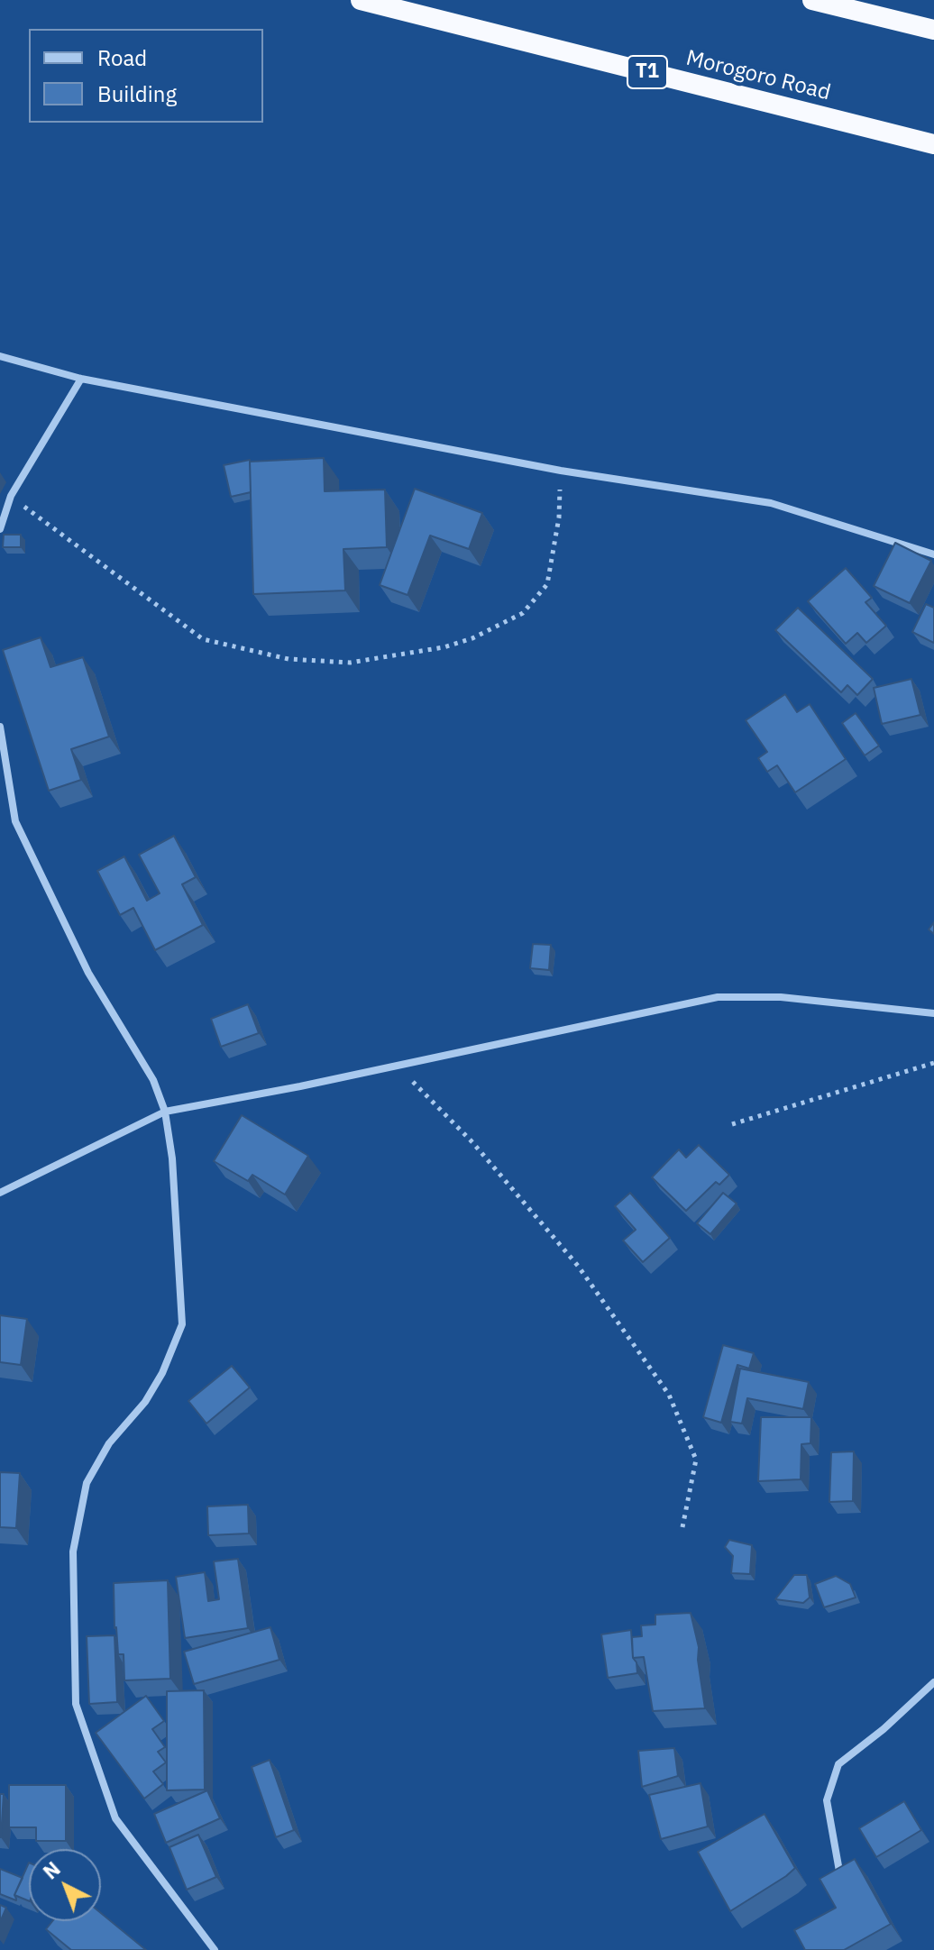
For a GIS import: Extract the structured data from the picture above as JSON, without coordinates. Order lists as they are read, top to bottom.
{
  "streets": {
    "highway": ["T1", "Morogoro Road"]
  },
  "legend": ["Road", "Building"],
  "north": "top left"
}
